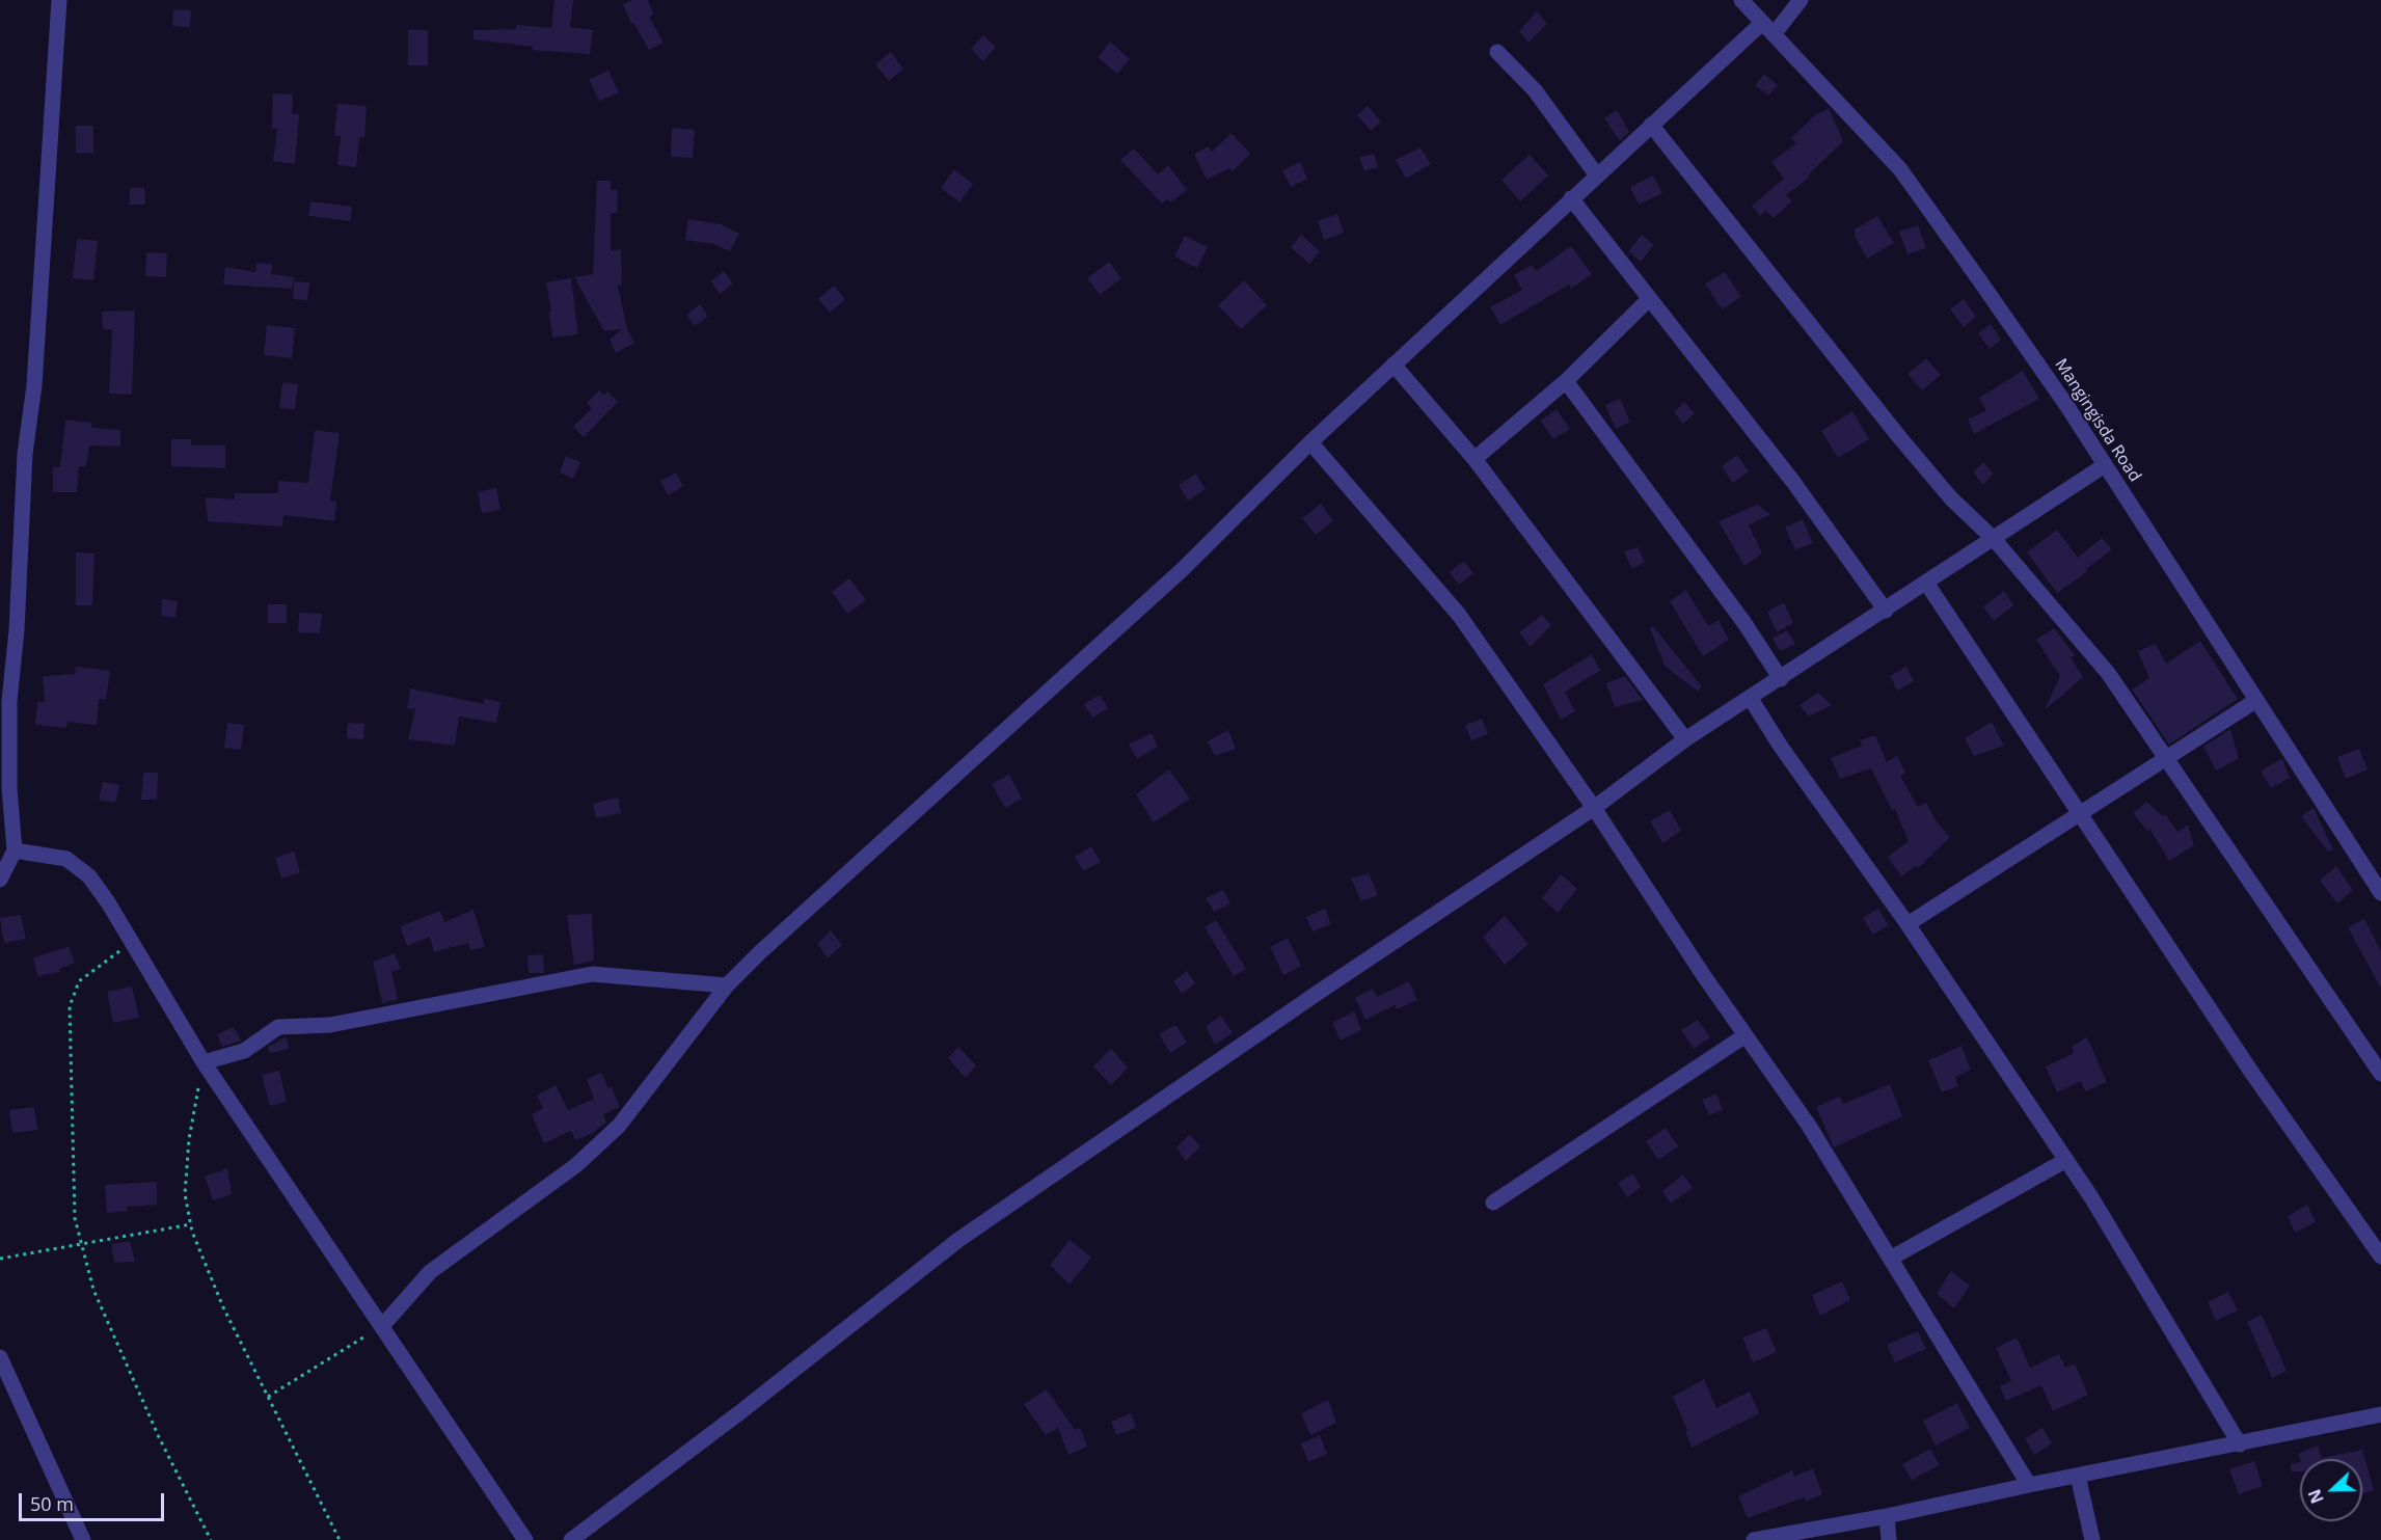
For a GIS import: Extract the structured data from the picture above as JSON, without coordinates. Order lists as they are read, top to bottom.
{
  "streets": {
    "street": ["Mangingisda Road"]
  },
  "scale_bar": "50 m",
  "north": "left"
}
